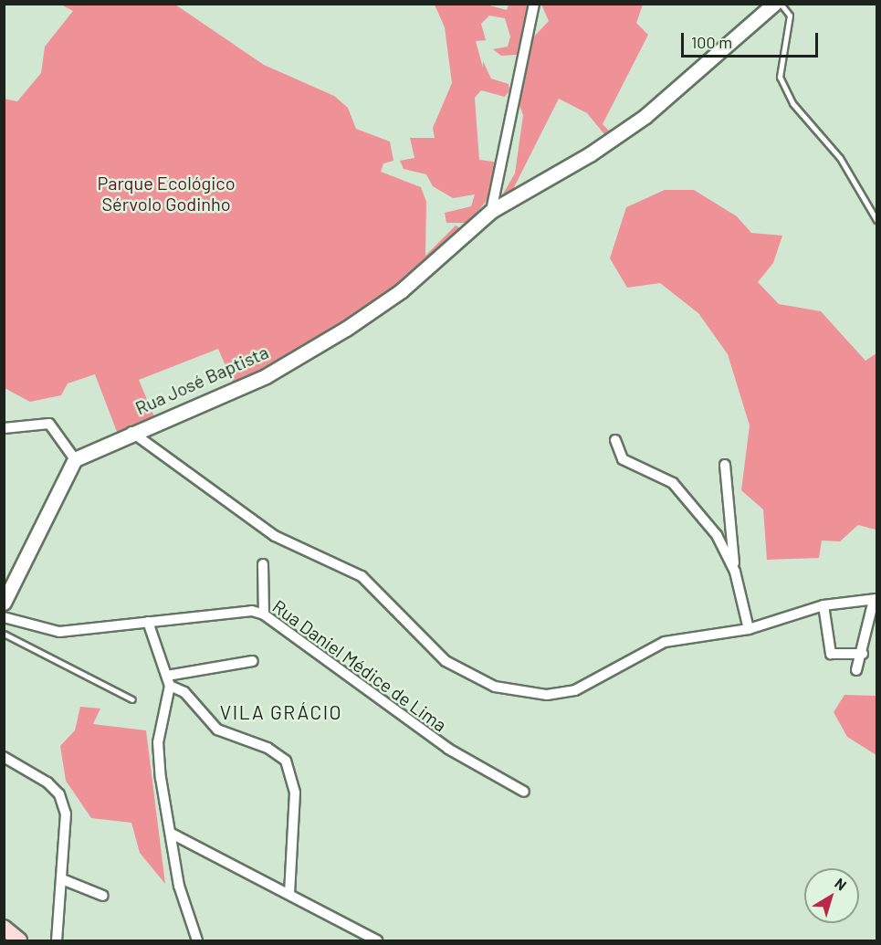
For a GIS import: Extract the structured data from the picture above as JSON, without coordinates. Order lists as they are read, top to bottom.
{
  "streets": {
    "street": ["Rua José Baptista", "Rua Daniel Médice de Lima"]
  },
  "districts": ["VILA GRÁCIO"],
  "parks": ["Parque Ecológico Sérvolo Godinho"],
  "scale_bar": "100 m",
  "north": "top right"
}
